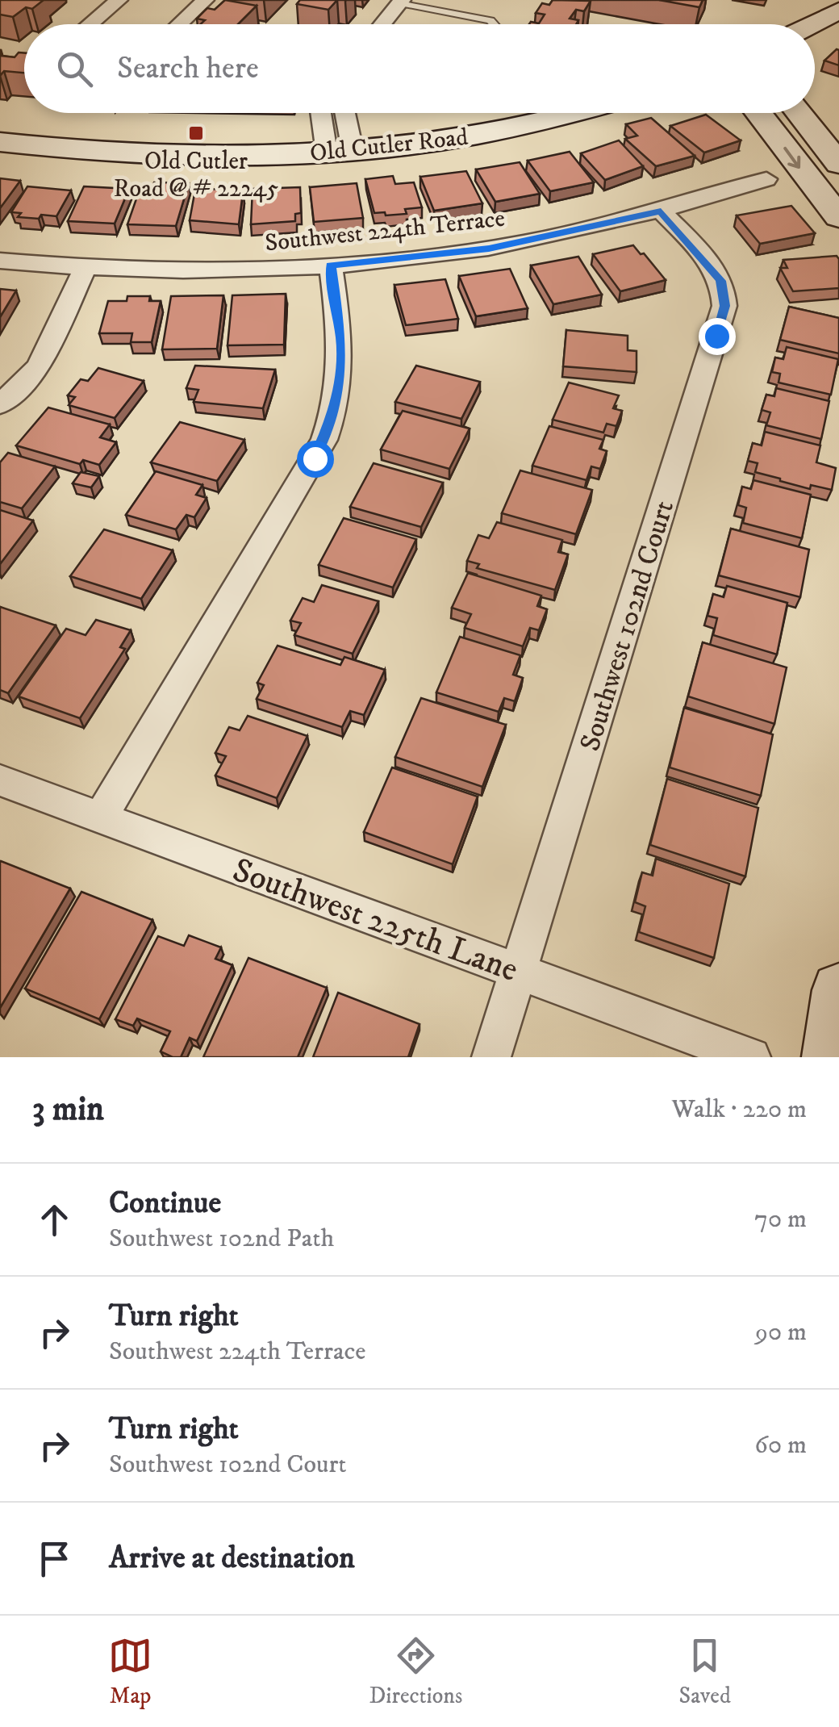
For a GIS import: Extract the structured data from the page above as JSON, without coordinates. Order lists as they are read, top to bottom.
{
  "streets": {
    "street": [
      "Old Cutler Road",
      "Southwest 224th Terrace",
      "Southwest 102nd Court",
      "Southwest 225th Lane"
    ]
  },
  "crossings": [
    ["Southwest 224th Terrace", "Southwest 102nd Court"],
    ["Southwest 102nd Court", "Southwest 225th Lane"]
  ],
  "places": {
    "transit": ["Old Cutler Road @ # 22245"]
  },
  "page": {
    "search": "Search here",
    "heading": ["3 min", "Walk · 220 m"],
    "list": [
      ["Continue", "Southwest 102nd Path", "70 m"],
      ["Turn right", "Southwest 224th Terrace", "90 m"],
      ["Turn right", "Southwest 102nd Court", "60 m"],
      "Arrive at destination"
    ],
    "nav": ["Map", "Directions", "Saved"]
  }
}
